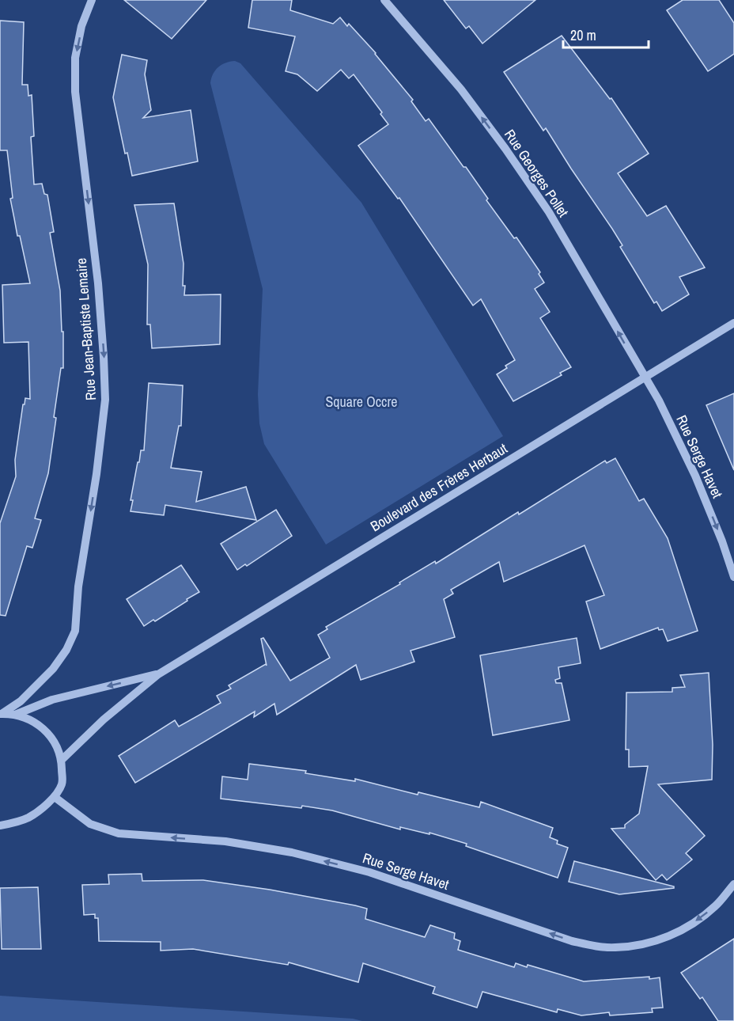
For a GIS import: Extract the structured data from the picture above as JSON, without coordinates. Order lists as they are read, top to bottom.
{
  "streets": {
    "street": [
      "Rue Georges Pollet",
      "Rue Jean-Baptiste Lemaire",
      "Rue Serge Havet",
      "Boulevard des Frères Herbaut"
    ]
  },
  "crossings": [
    ["Rue Georges Pollet", "Rue Serge Havet"],
    ["Rue Georges Pollet", "Boulevard des Frères Herbaut"],
    ["Rue Serge Havet", "Boulevard des Frères Herbaut"]
  ],
  "one_way": ["Rue Georges Pollet", "Rue Jean-Baptiste Lemaire"],
  "parks": ["Square Occre"],
  "scale_bar": "20 m"
}
